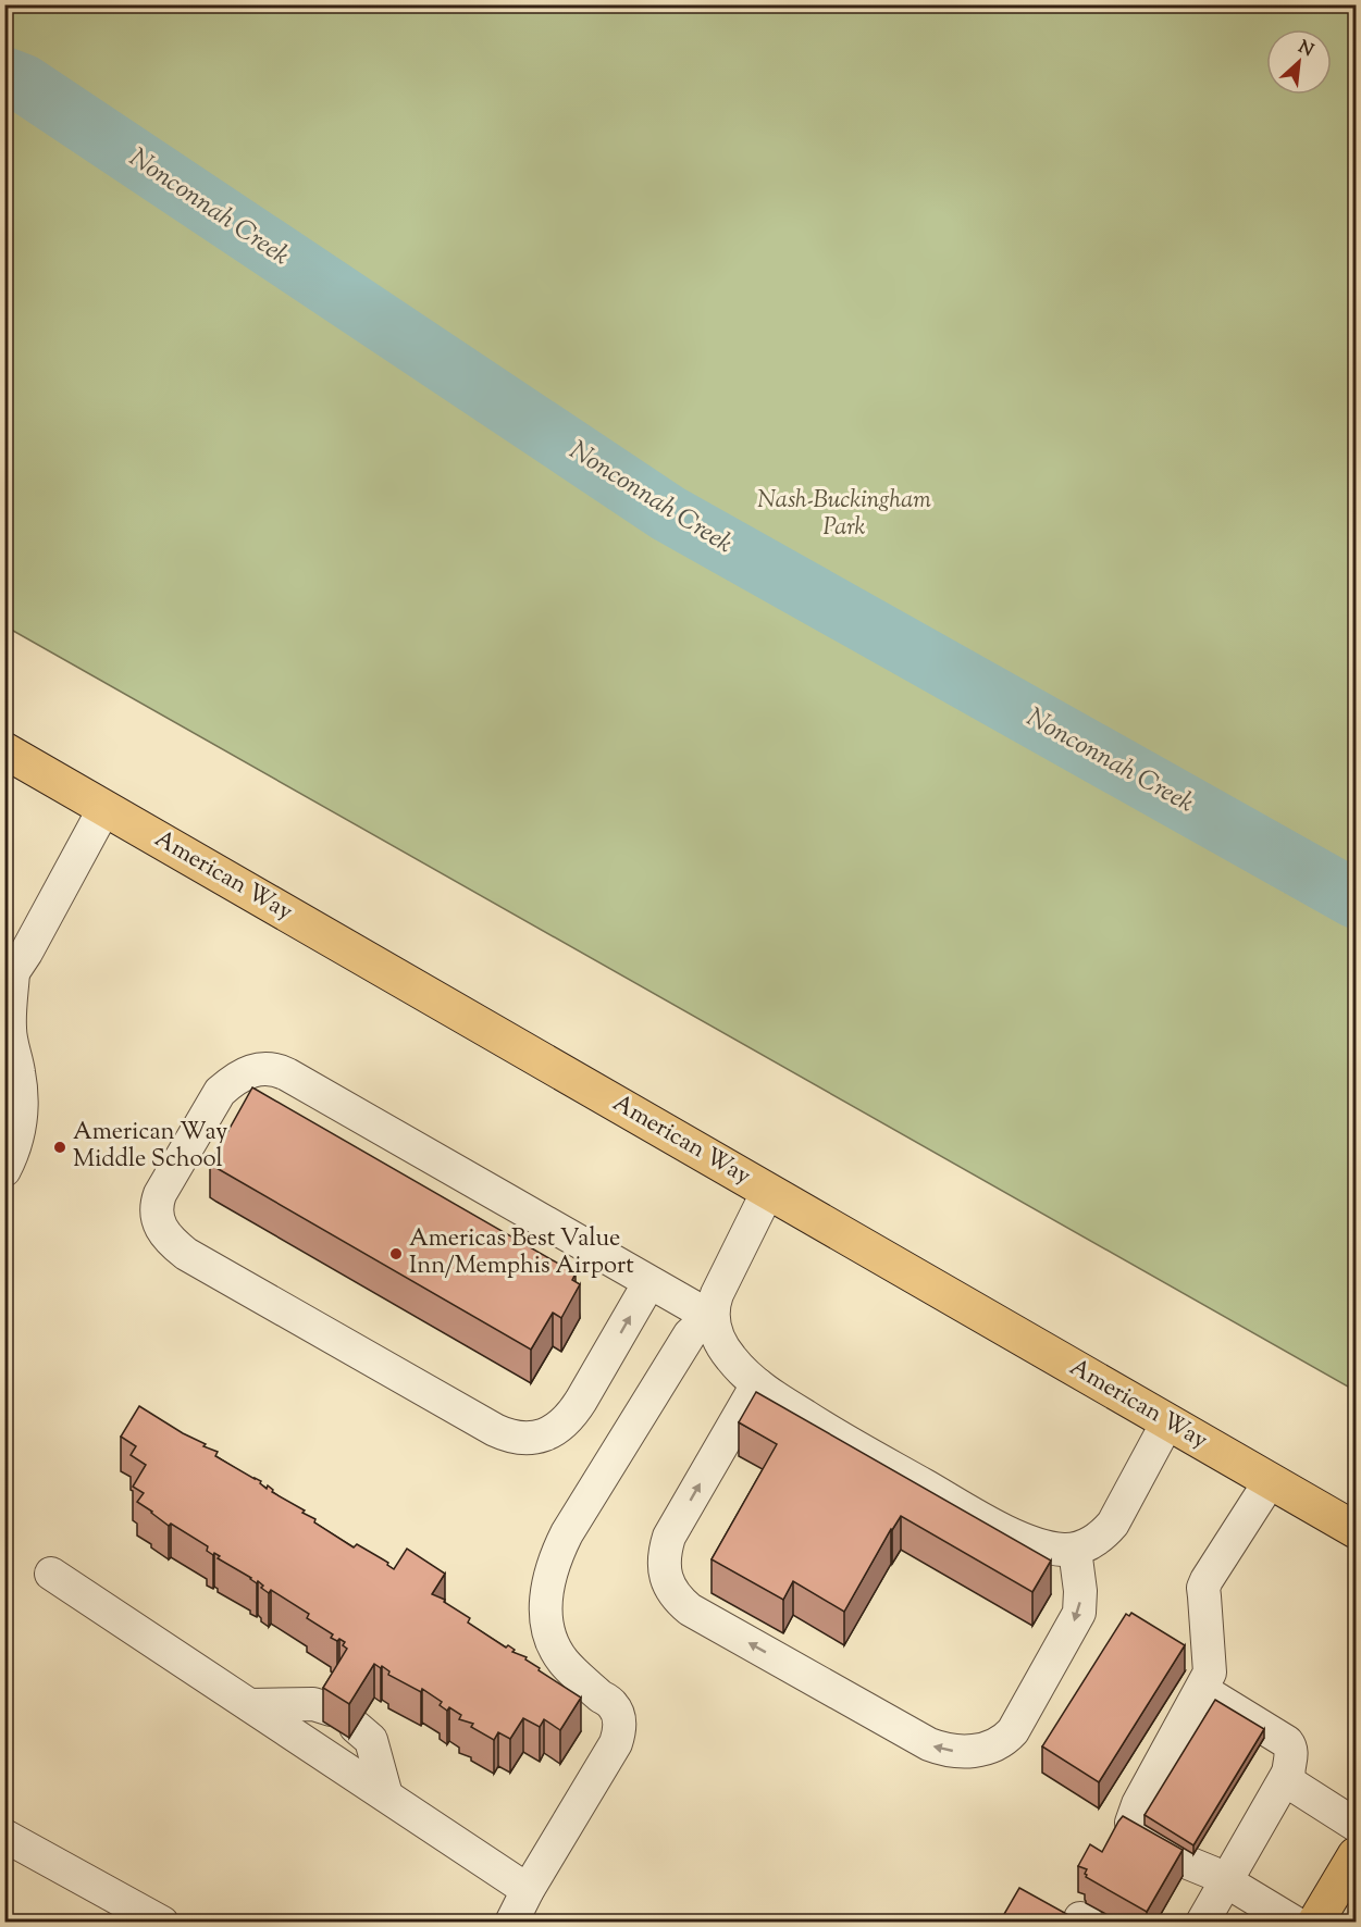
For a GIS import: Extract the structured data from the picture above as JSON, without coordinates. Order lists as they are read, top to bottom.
{
  "streets": {
    "main road": ["American Way"]
  },
  "water": ["Nonconnah Creek"],
  "parks": ["Nash-Buckingham Park"],
  "places": ["American Way Middle School", "Americas Best Value Inn/Memphis Airport"],
  "north": "top right"
}
